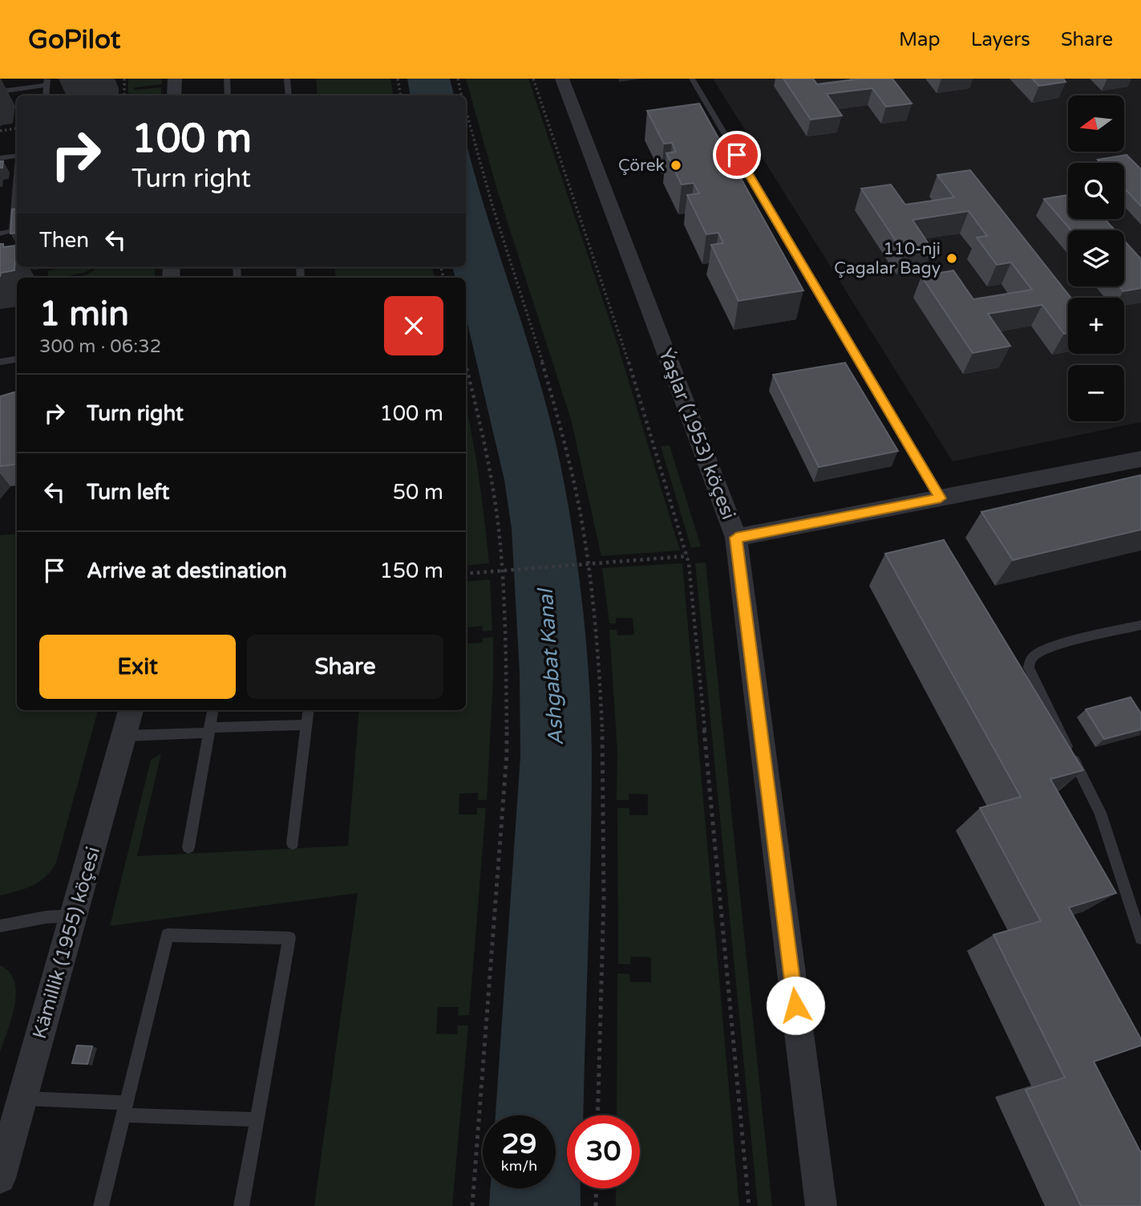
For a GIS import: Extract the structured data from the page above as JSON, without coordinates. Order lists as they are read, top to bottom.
{
  "streets": {
    "street": ["Ýaşlar (1953) köçesi", "Kämillik (1955) köçesi"]
  },
  "water": ["Ashgabat Kanal"],
  "places": ["Çörek", "110-nji Çagalar Bagy"],
  "north": "left",
  "page": {
    "header": "GoPilot",
    "nav": ["Map", "Layers", "Share"],
    "map_buttons": ["+", "−"],
    "turn": ["100 m", "Turn right"],
    "then": "Then",
    "heading": ["1 min", "300 m · 06:32"],
    "list": [
      {
        "name": "Turn right",
        "value": "100 m"
      },
      {
        "name": "Turn left",
        "value": "50 m"
      },
      {
        "name": "Arrive at destination",
        "value": "150 m"
      }
    ],
    "buttons": ["Exit", "Share"],
    "speed": "29 km/h",
    "limit": "30"
  }
}
